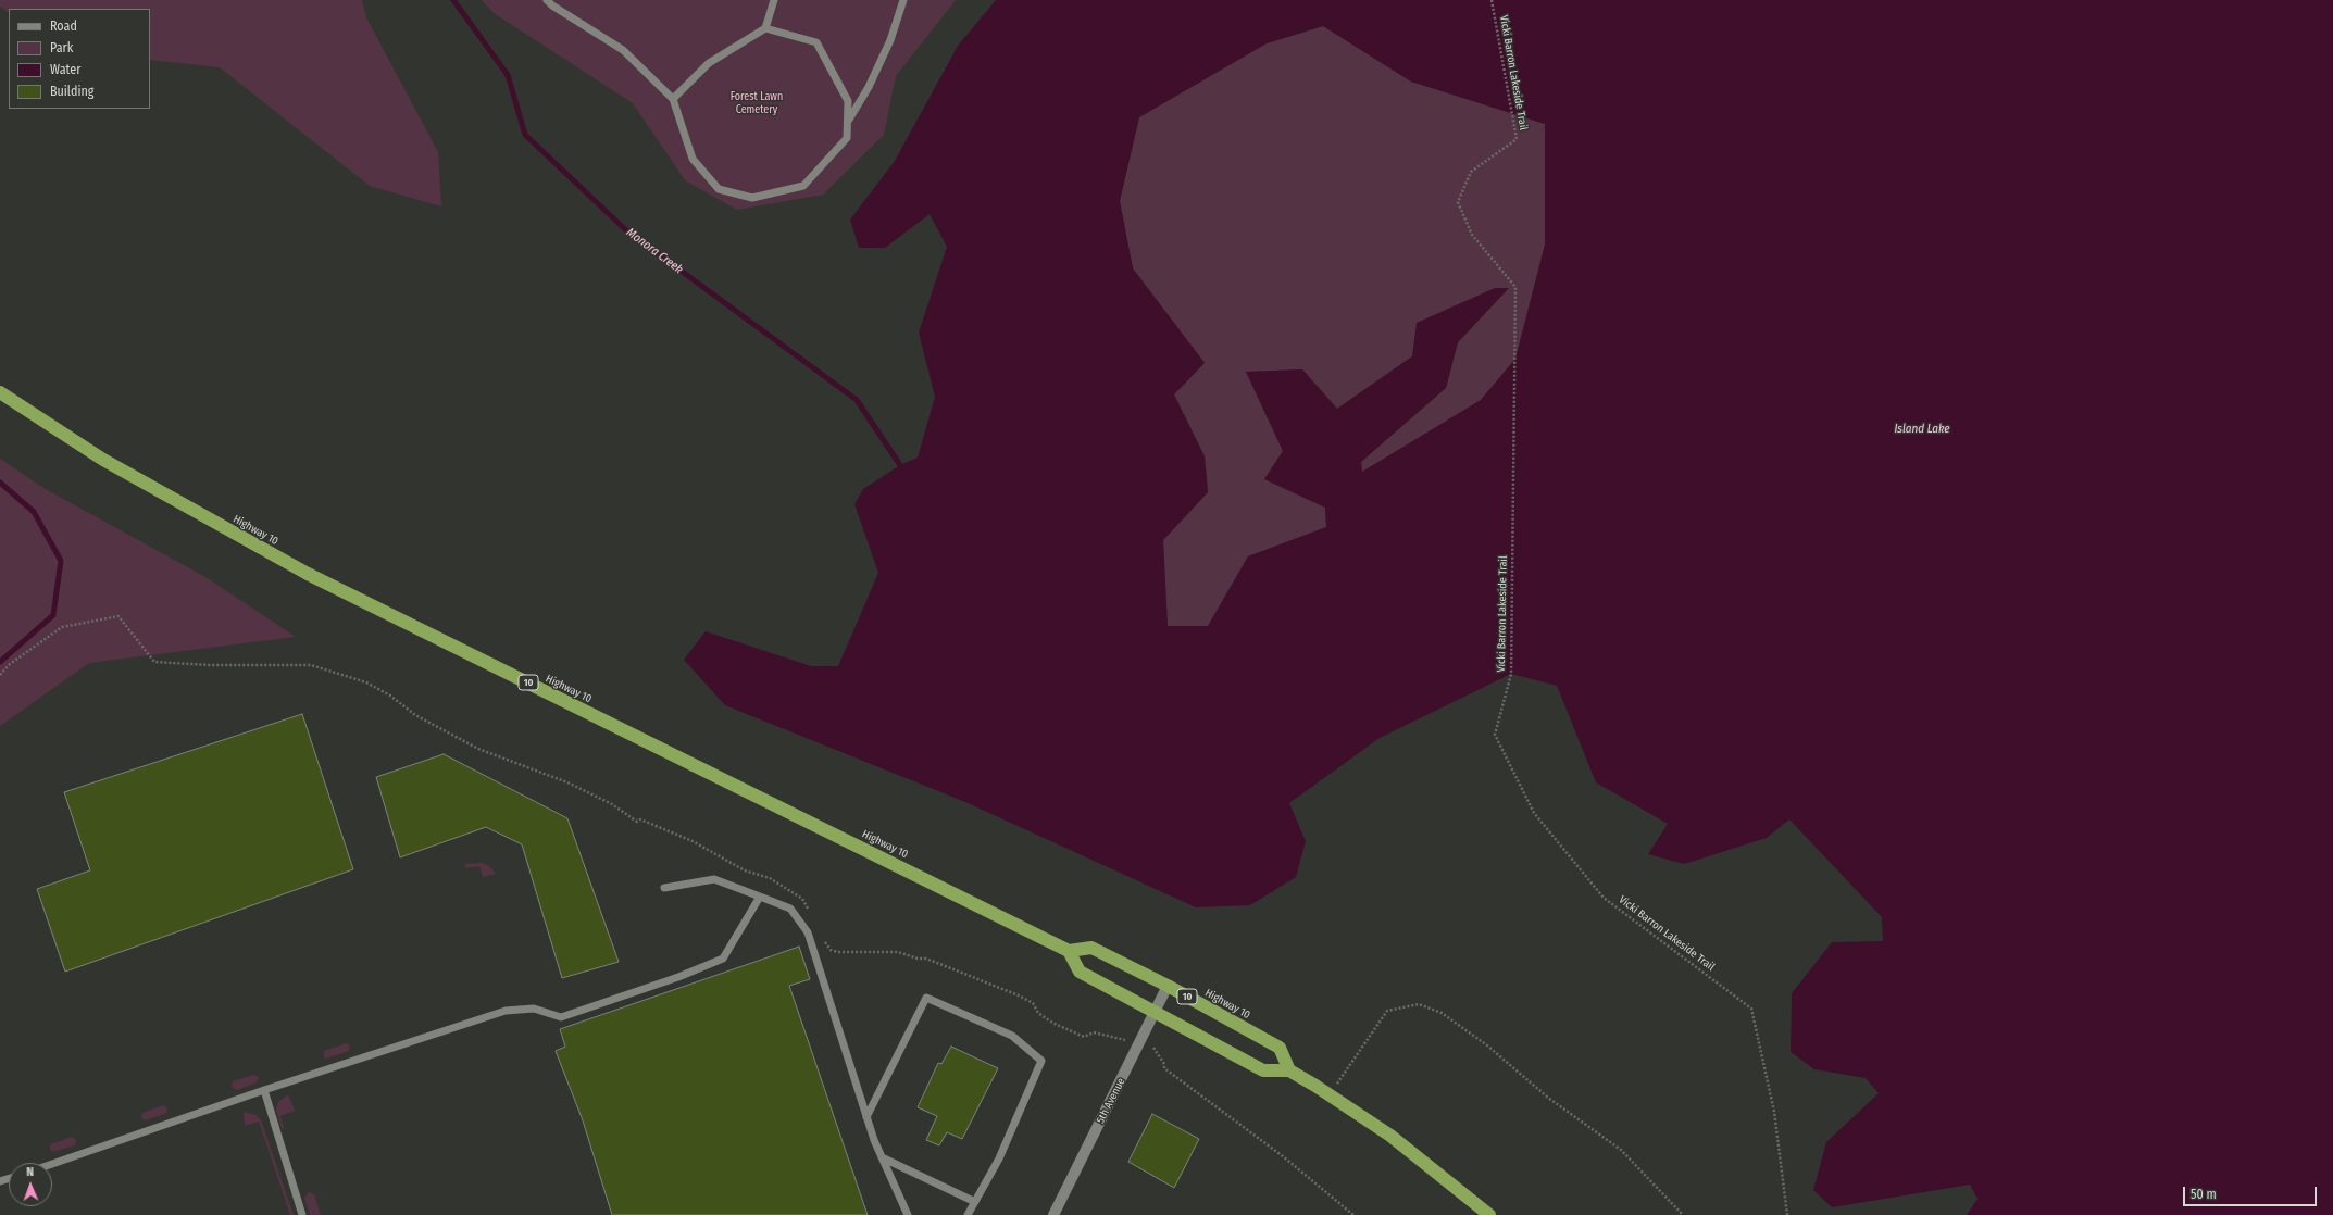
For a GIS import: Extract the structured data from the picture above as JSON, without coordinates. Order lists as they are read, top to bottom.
{
  "streets": {
    "highway": ["Highway 10", "10"],
    "street": ["5th Avenue"],
    "path": ["Vicki Barron Lakeside Trail"]
  },
  "crossings": [
    ["Highway 10", "5th Avenue"]
  ],
  "water": ["Monora Creek", "Island Lake"],
  "parks": ["Forest Lawn Cemetery"],
  "legend": [
    "Road",
    "Park",
    "Water",
    "Building"
  ],
  "scale_bar": "50 m",
  "north": "top"
}
